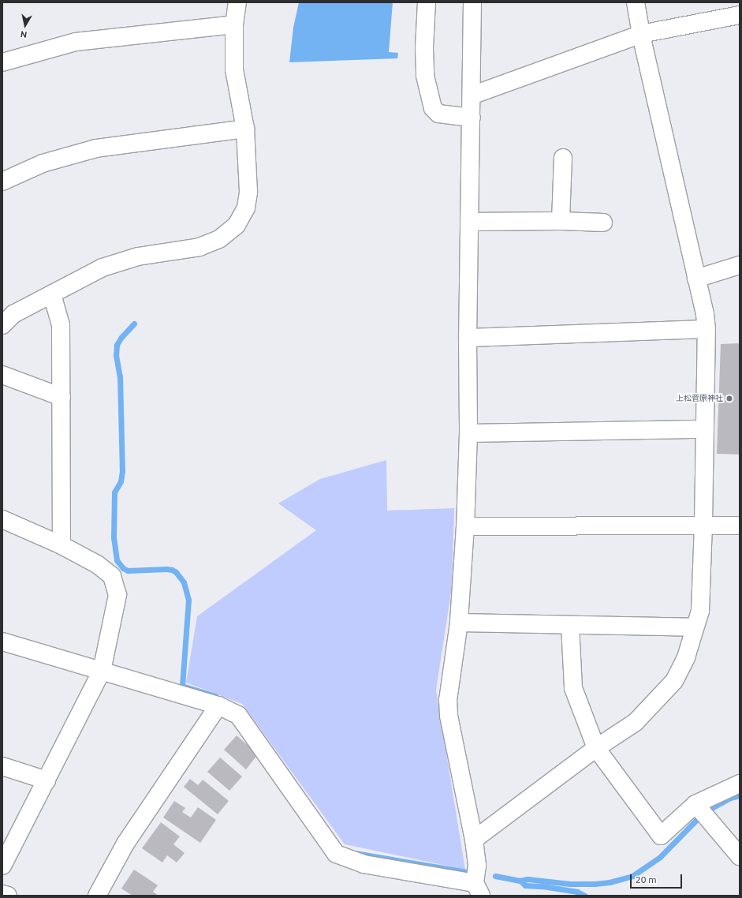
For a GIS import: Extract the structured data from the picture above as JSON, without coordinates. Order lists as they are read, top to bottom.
{
  "places": ["上松菅原神社"],
  "scale_bar": "20 m",
  "north": "bottom"
}
